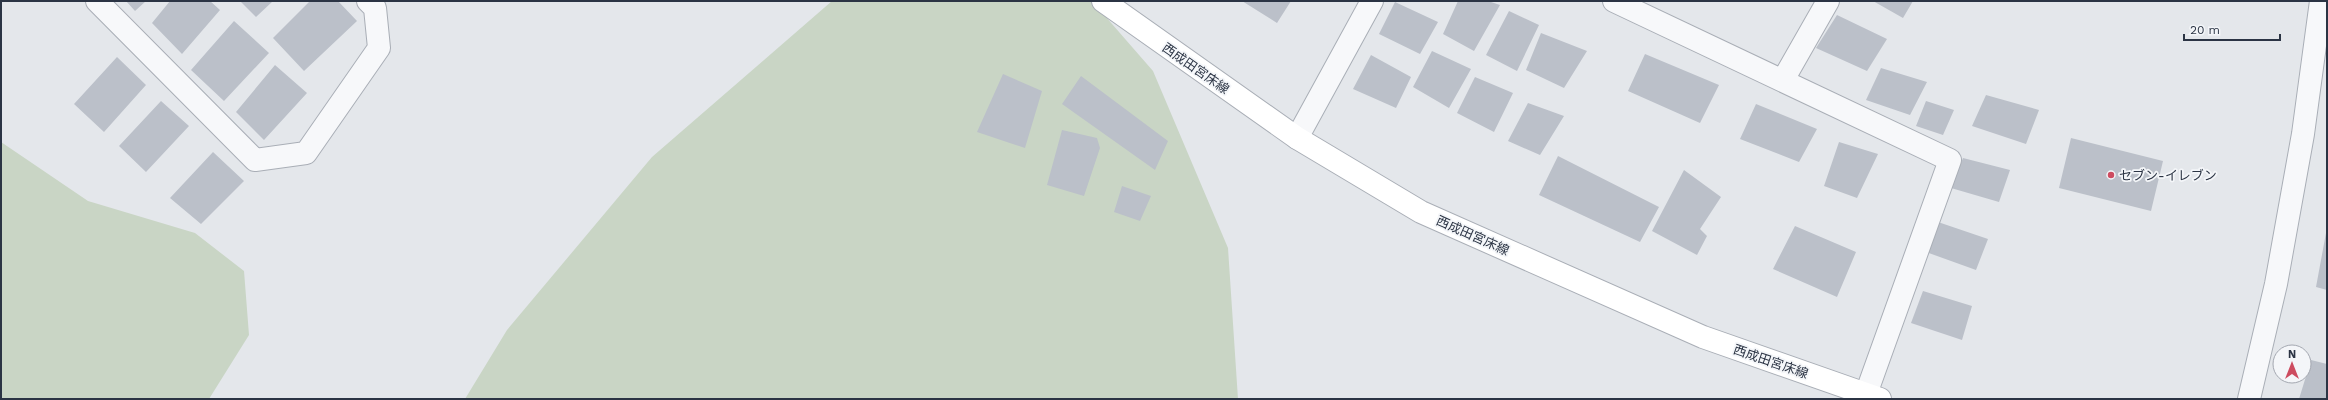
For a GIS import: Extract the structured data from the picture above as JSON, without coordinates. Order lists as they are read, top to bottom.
{
  "streets": {
    "main road": ["西成田宮床線"]
  },
  "places": ["セブン-イレブン"],
  "scale_bar": "20 m",
  "north": "top"
}
